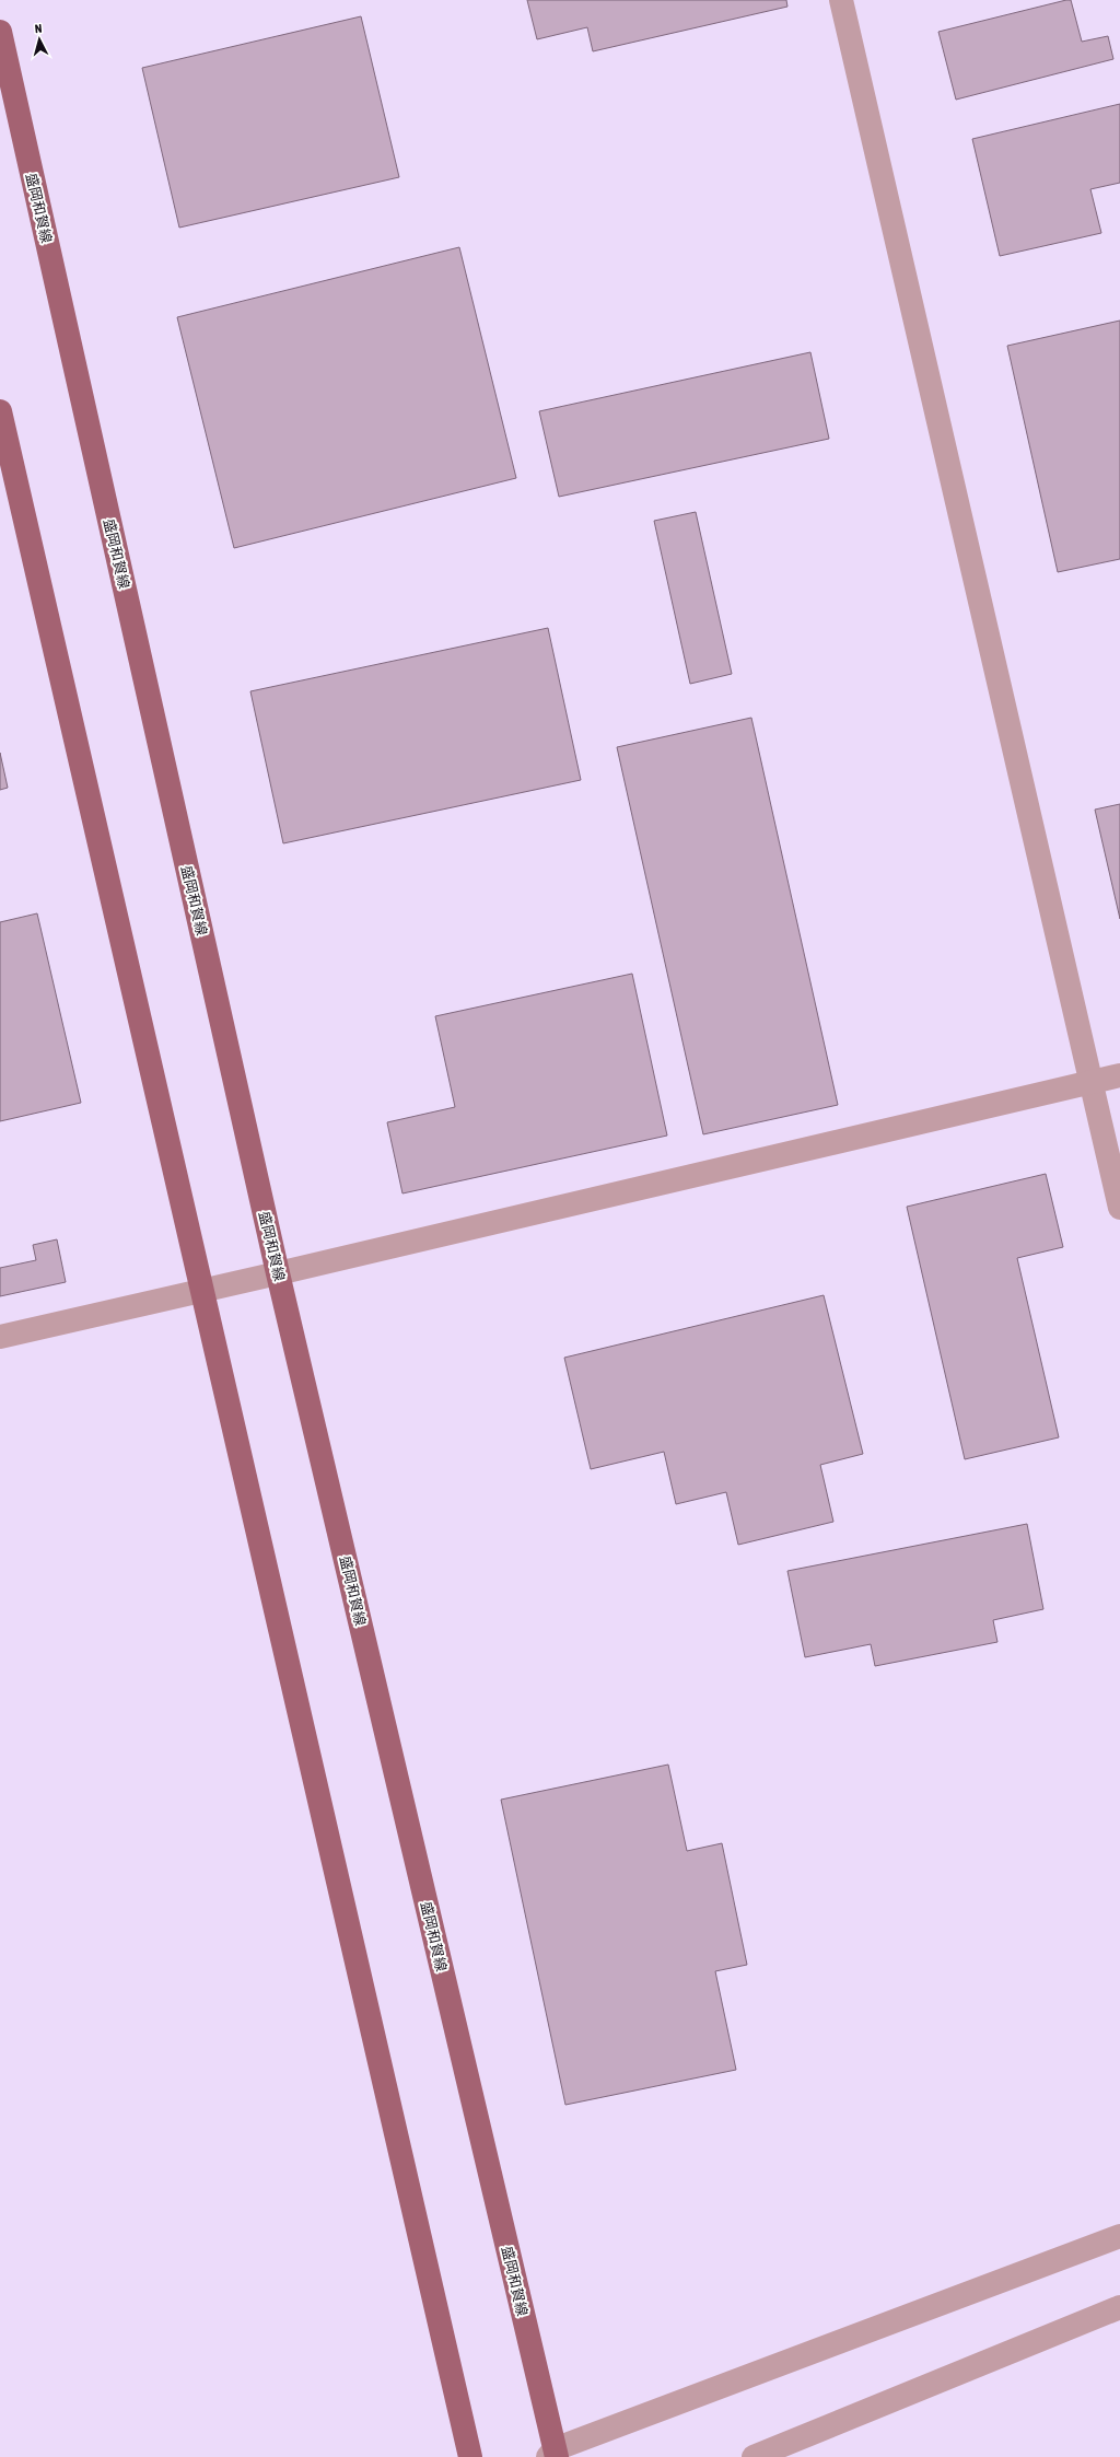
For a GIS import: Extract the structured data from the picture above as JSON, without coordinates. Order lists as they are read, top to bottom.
{
  "streets": {
    "main road": ["盛岡和賀線"]
  },
  "north": "top"
}
